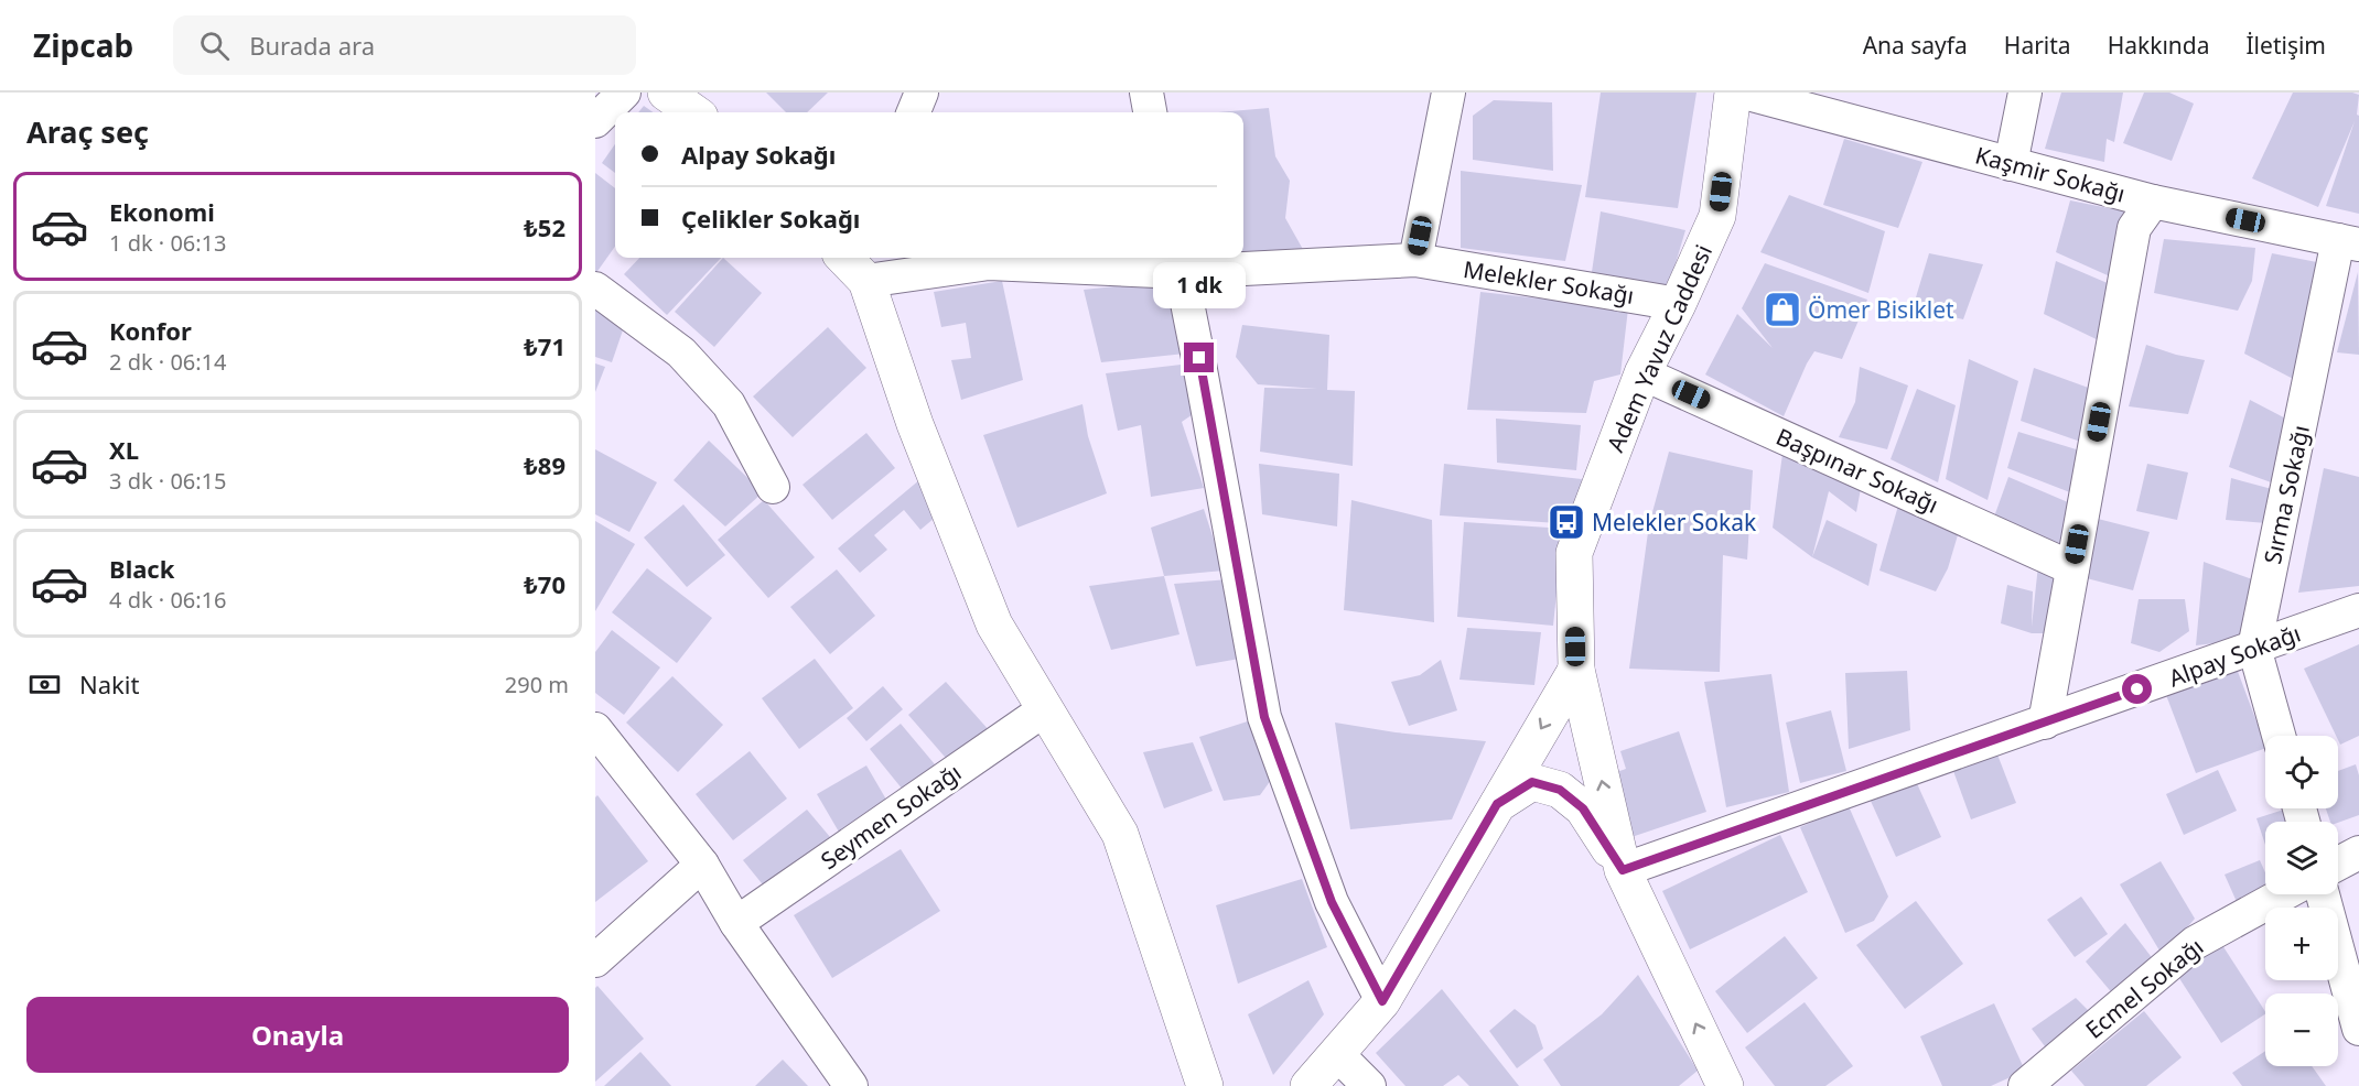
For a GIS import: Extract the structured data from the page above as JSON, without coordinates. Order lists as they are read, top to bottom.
{
  "streets": {
    "main road": ["Adem Yavuz Caddesi"],
    "street": [
      "Kaşmir Sokağı",
      "Melekler Sokağı",
      "Başpınar Sokağı",
      "Sırma Sokağı",
      "Alpay Sokağı",
      "Seymen Sokağı",
      "Ecmel Sokağı"
    ]
  },
  "crossings": [
    ["Kaşmir Sokağı", "Sırma Sokağı"],
    ["Melekler Sokağı", "Adem Yavuz Caddesi"],
    ["Adem Yavuz Caddesi", "Başpınar Sokağı"],
    ["Adem Yavuz Caddesi", "Alpay Sokağı"],
    ["Sırma Sokağı", "Alpay Sokağı"]
  ],
  "one_way": ["Adem Yavuz Caddesi"],
  "places": {
    "shop": ["Ömer Bisiklet"],
    "bus stop": ["Melekler Sokak"]
  },
  "page": {
    "header": "Zipcab",
    "search": "Burada ara",
    "nav": [
      "Ana sayfa",
      "Harita",
      "Hakkında",
      "İletişim"
    ],
    "heading": "Araç seç",
    "banner": ["Alpay Sokağı", "Çelikler Sokağı"],
    "list": [
      {
        "name": "Ekonomi",
        "note": "1 dk · 06:13",
        "value": "₺52"
      },
      {
        "name": "Konfor",
        "note": "2 dk · 06:14",
        "value": "₺71"
      },
      {
        "name": "XL",
        "note": "3 dk · 06:15",
        "value": "₺89"
      },
      {
        "name": "Black",
        "note": "4 dk · 06:16",
        "value": "₺70"
      }
    ],
    "bubble": "1 dk",
    "pay": ["Nakit", "290 m"],
    "map_buttons": ["+", "−"],
    "buttons": "Onayla"
  }
}
